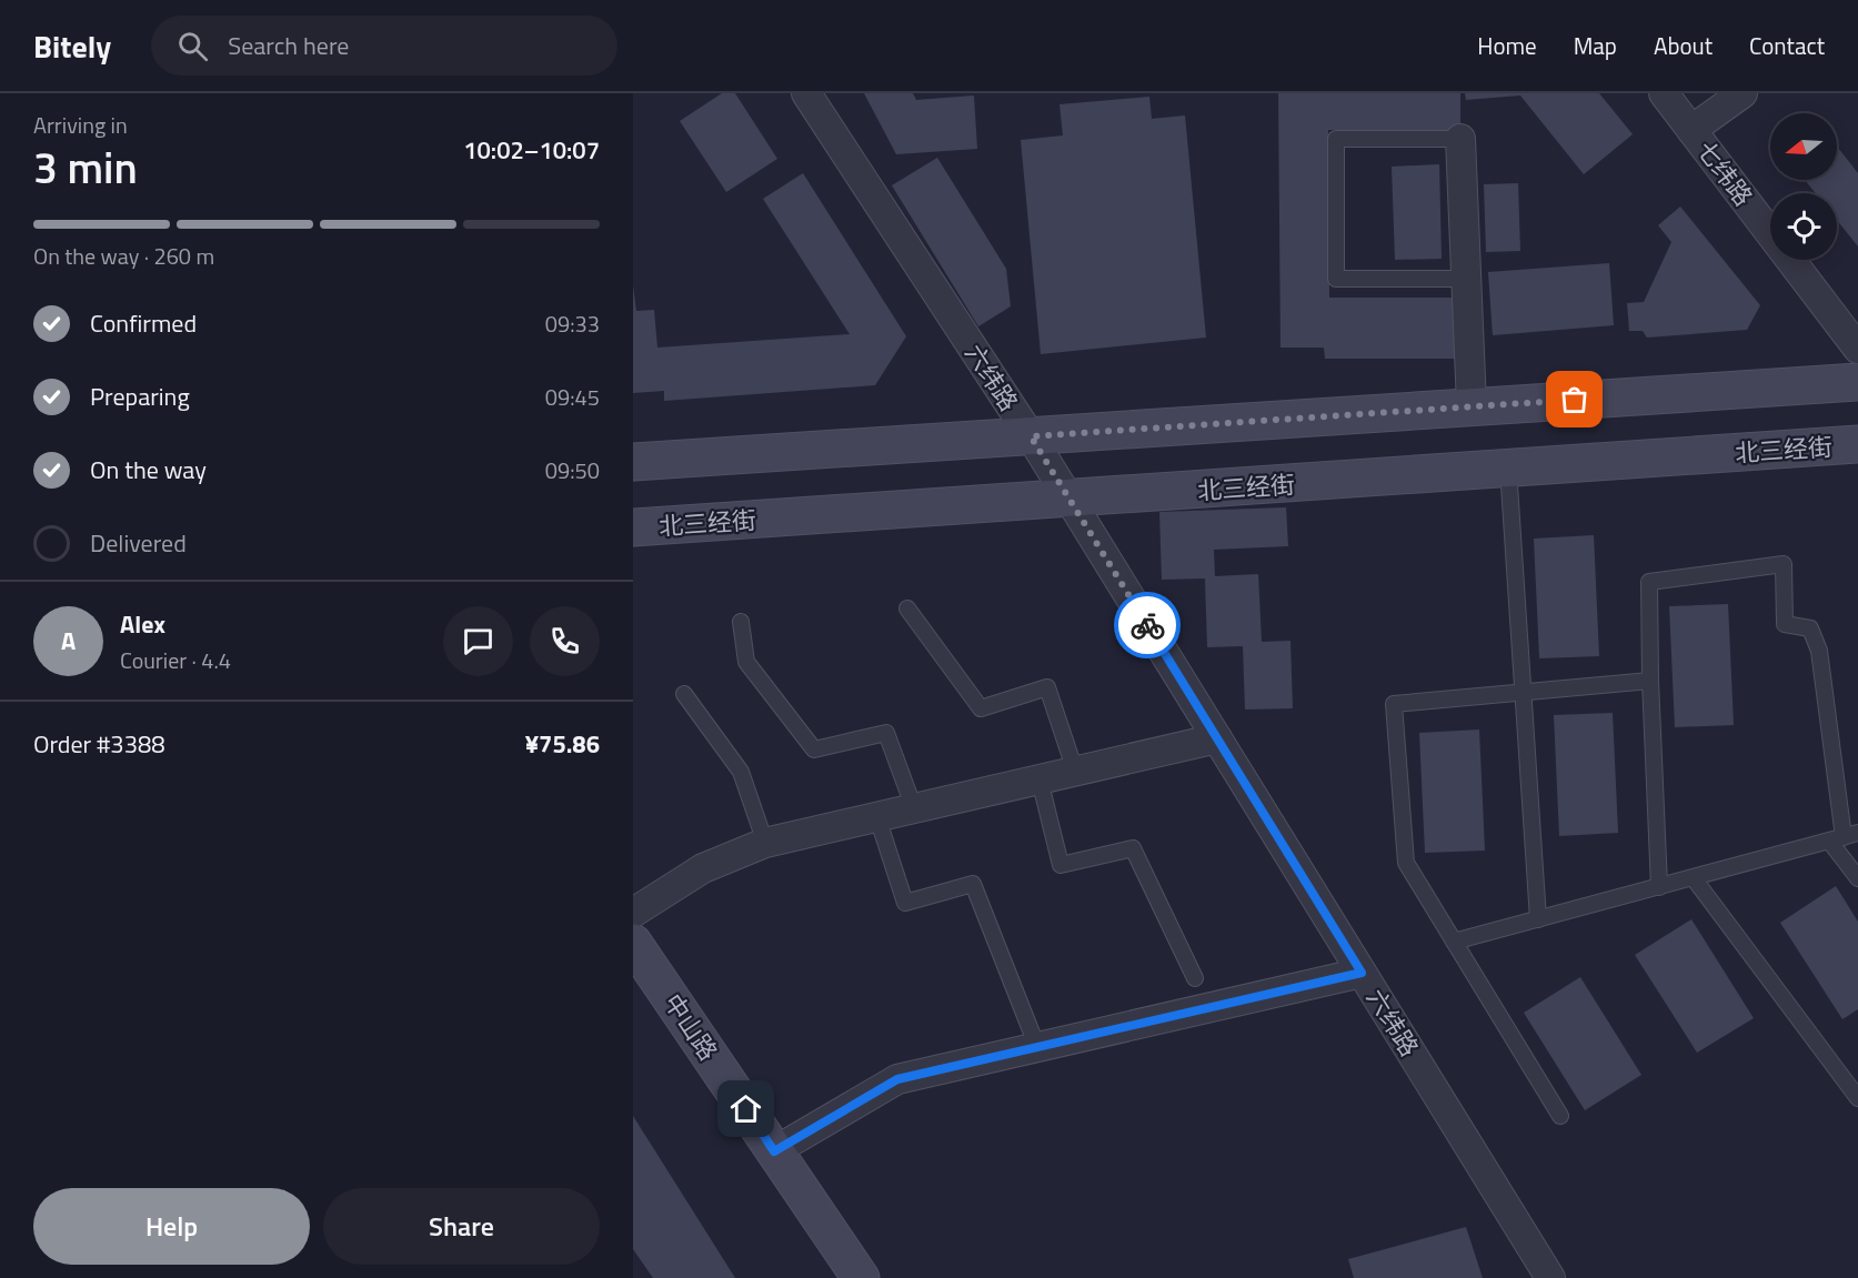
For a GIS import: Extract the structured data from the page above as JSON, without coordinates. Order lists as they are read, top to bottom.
{
  "streets": {
    "main road": ["北三经街", "中山路"],
    "street": ["七纬路", "六纬路"]
  },
  "crossings": [
    ["六纬路", "北三经街"]
  ],
  "north": "left",
  "page": {
    "header": "Bitely",
    "search": "Search here",
    "nav": [
      "Home",
      "Map",
      "About",
      "Contact"
    ],
    "heading": ["3 min", "Arriving in", "10:02–10:07"],
    "panel": [
      "Alex",
      "Courier · 4.4",
      "Order #3388",
      "¥75.86"
    ],
    "bar": "On the way · 260 m",
    "list": [
      ["Confirmed", "09:33"],
      ["Preparing", "09:45"],
      ["On the way", "09:50"],
      "Delivered"
    ],
    "round": "A",
    "buttons": ["Help", "Share"]
  }
}
